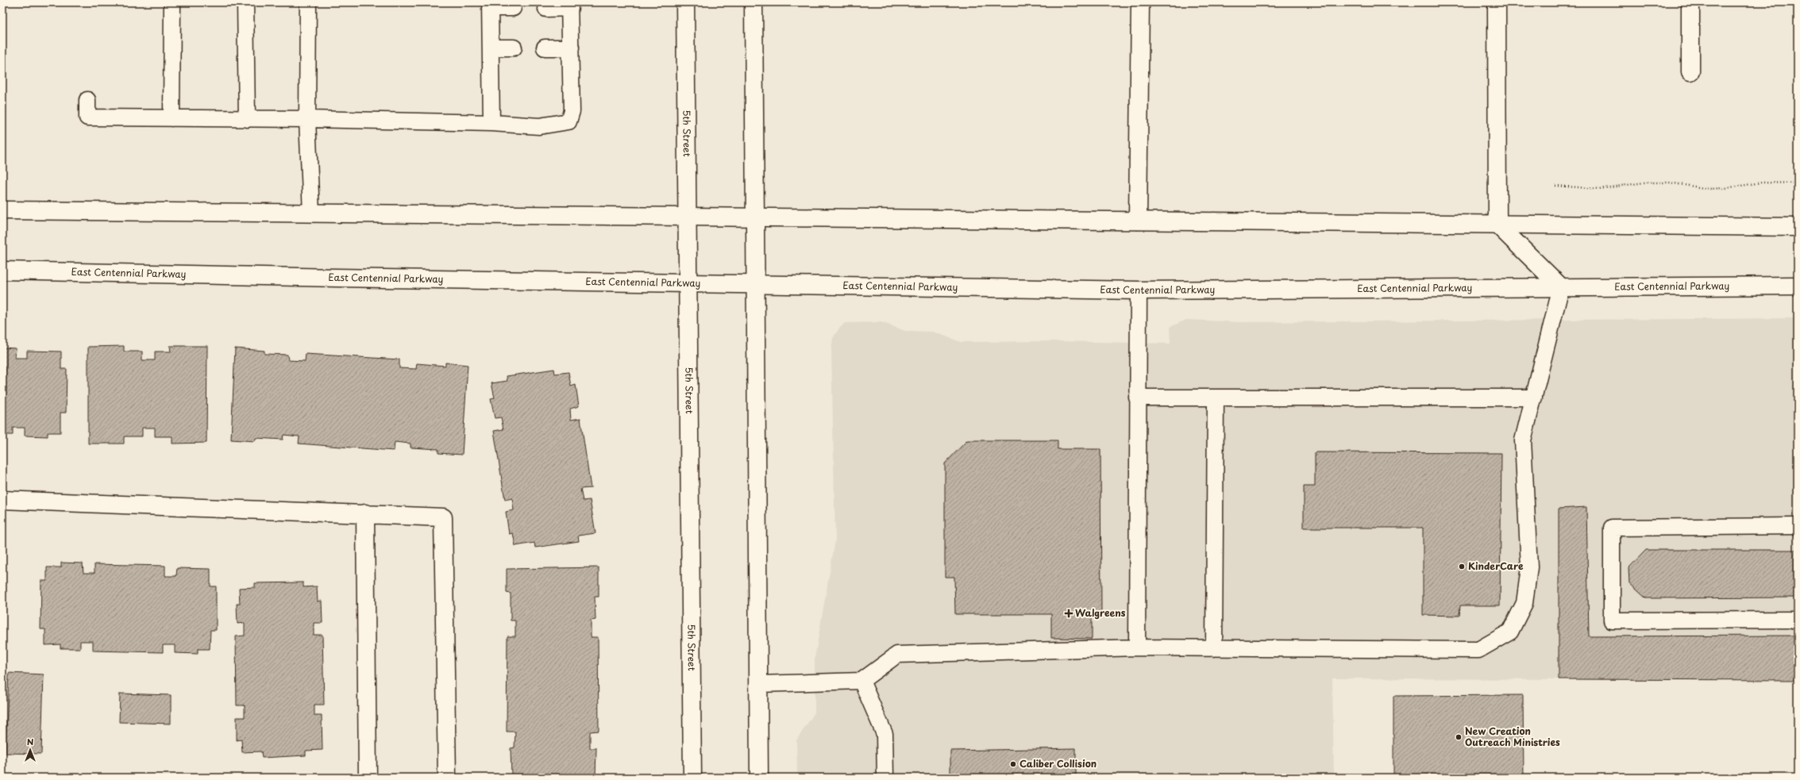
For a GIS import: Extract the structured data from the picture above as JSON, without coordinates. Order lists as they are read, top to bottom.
{
  "streets": {
    "main road": ["5th Street", "East Centennial Parkway"]
  },
  "crossings": [
    ["5th Street", "East Centennial Parkway"]
  ],
  "places": {
    "other": ["KinderCare", "New Creation Outreach Ministries", "Caliber Collision"],
    "health": ["Walgreens"]
  },
  "north": "top"
}
